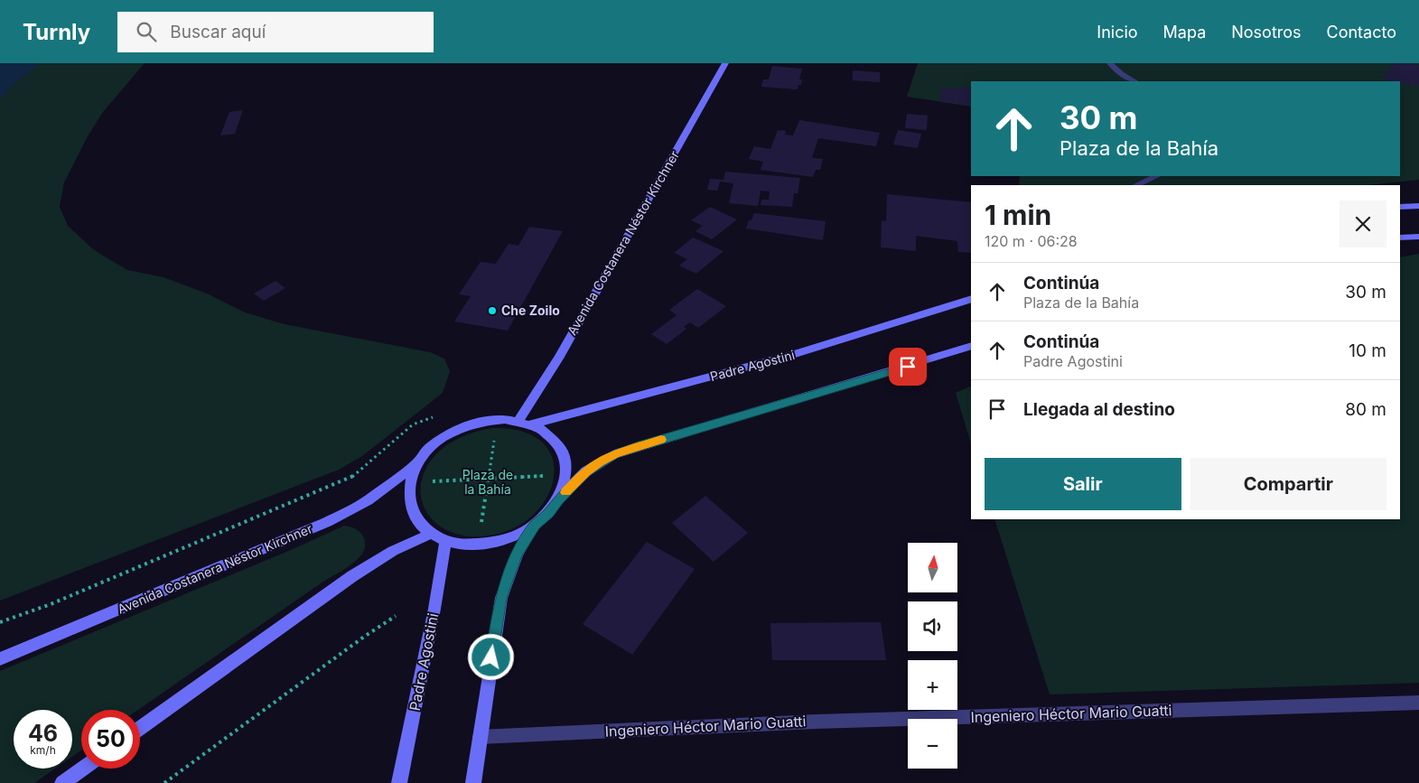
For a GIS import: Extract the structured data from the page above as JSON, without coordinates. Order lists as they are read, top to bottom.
{
  "streets": {
    "main road": ["Avenida Costanera Néstor Kirchner", "Padre Agostini"],
    "street": ["Ingeniero Héctor Mario Guatti"]
  },
  "crossings": [
    ["Avenida Costanera Néstor Kirchner", "Padre Agostini"]
  ],
  "parks": ["Plaza de la Bahía"],
  "places": ["Che Zoilo"],
  "north": "top",
  "page": {
    "header": "Turnly",
    "search": "Buscar aquí",
    "nav": [
      "Inicio",
      "Mapa",
      "Nosotros",
      "Contacto"
    ],
    "turn": ["30 m", "Plaza de la Bahía"],
    "heading": ["1 min", "120 m · 06:28"],
    "list": [
      {
        "name": "Continúa",
        "note": "Plaza de la Bahía",
        "value": "30 m"
      },
      {
        "name": "Continúa",
        "note": "Padre Agostini",
        "value": "10 m"
      },
      {
        "name": "Llegada al destino",
        "value": "80 m"
      }
    ],
    "buttons": ["Salir", "Compartir"],
    "map_buttons": ["+", "−"],
    "speed": "46 km/h",
    "limit": "50"
  }
}
